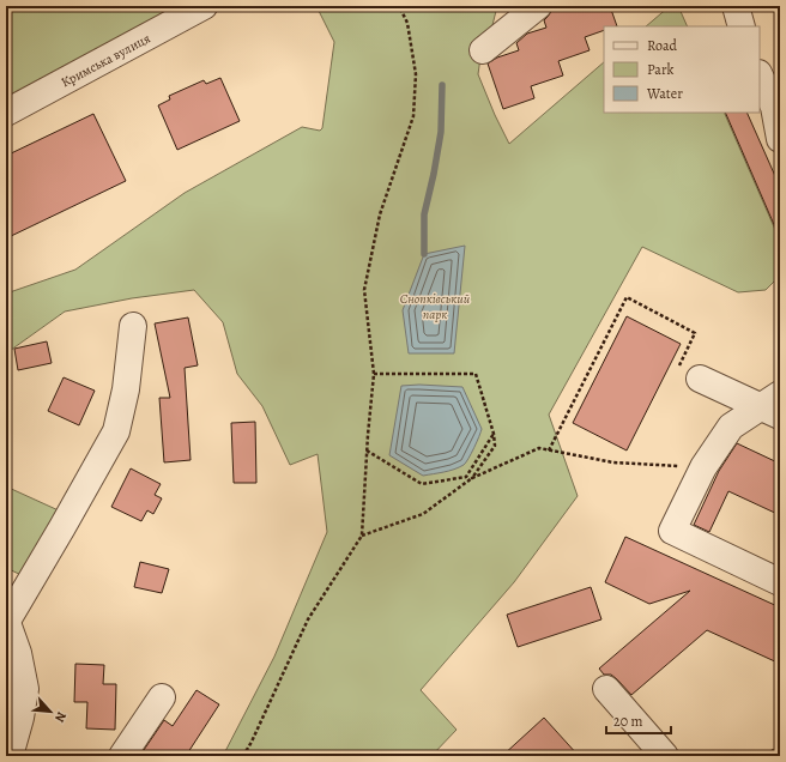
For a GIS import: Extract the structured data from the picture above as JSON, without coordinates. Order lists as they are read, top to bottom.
{
  "streets": {
    "street": ["Кримська вулиця"]
  },
  "parks": ["Снопківський парк"],
  "legend": ["Road", "Park", "Water"],
  "scale_bar": "20 m",
  "north": "bottom right"
}
